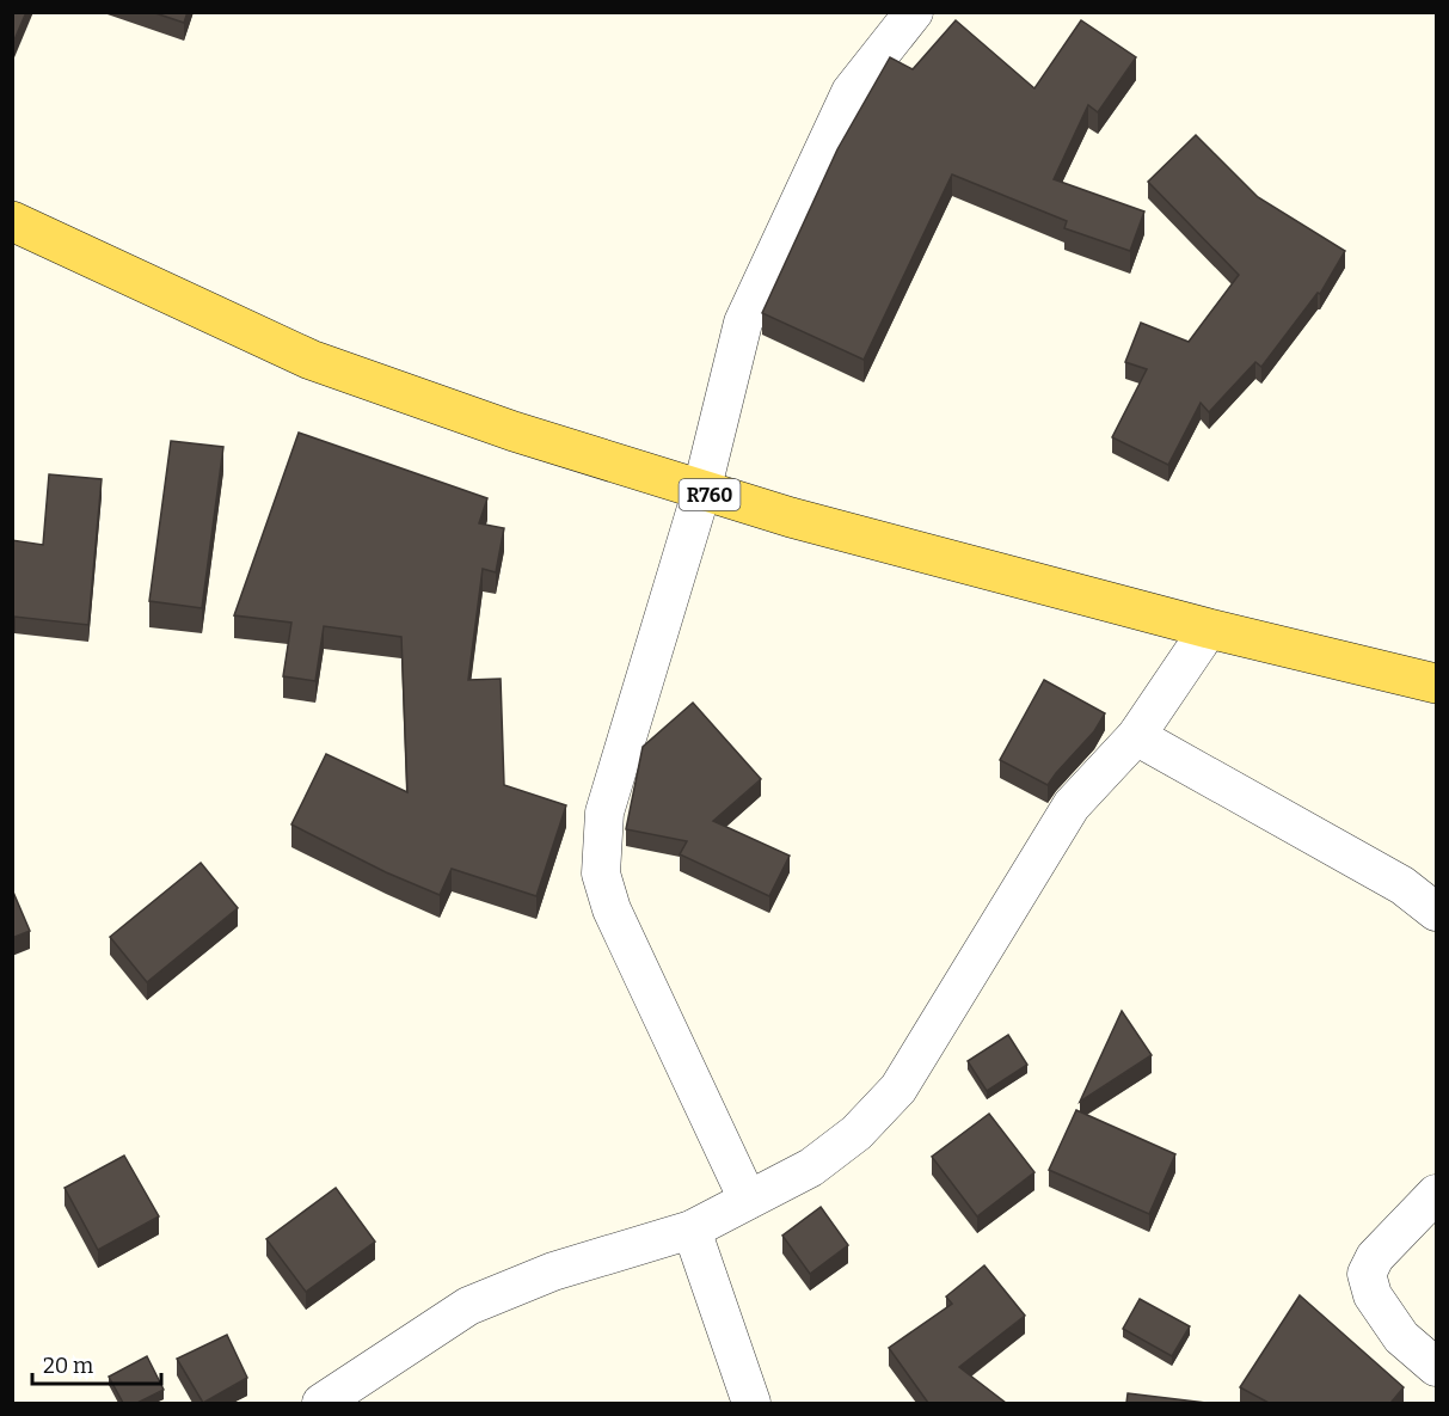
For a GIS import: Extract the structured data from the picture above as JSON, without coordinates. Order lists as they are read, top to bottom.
{
  "streets": {
    "main road": ["R760"]
  },
  "scale_bar": "20 m"
}
